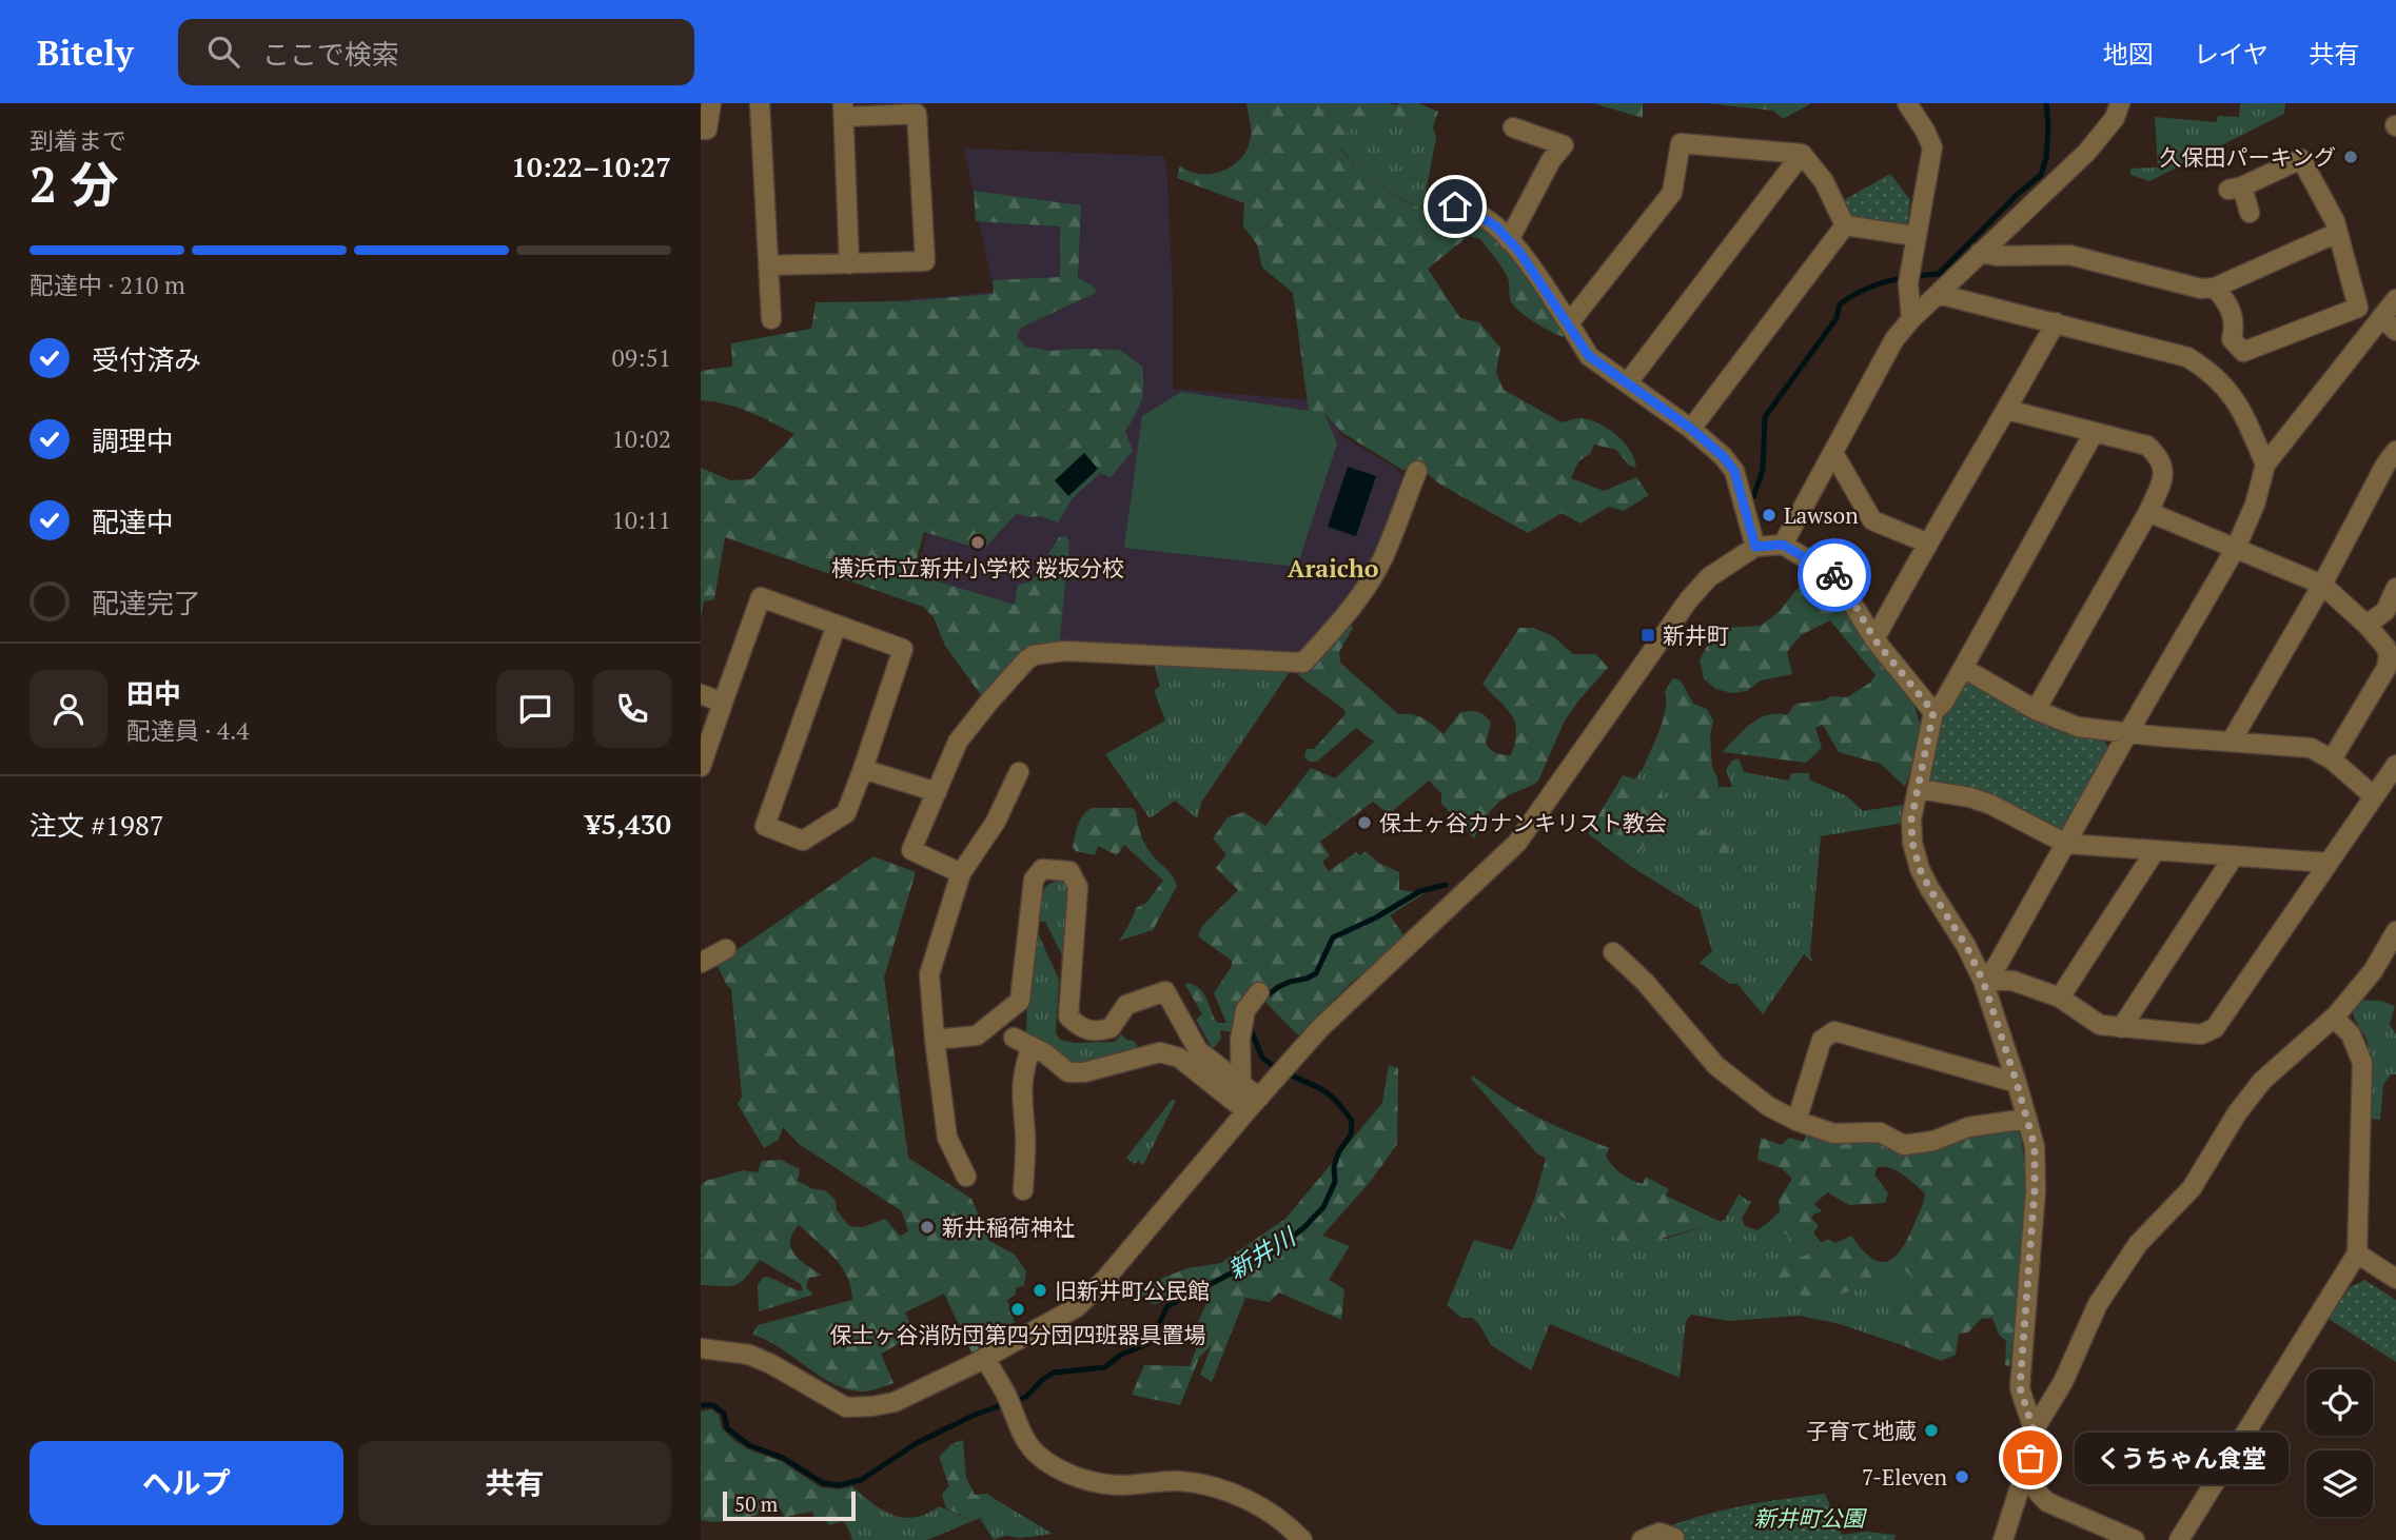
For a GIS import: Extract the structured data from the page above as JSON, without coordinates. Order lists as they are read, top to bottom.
{
  "districts": ["Araicho"],
  "water": ["新井川"],
  "parks": ["新井町公園"],
  "places": {
    "other": [
      "久保田パーキング",
      "Lawson",
      "横浜市立新井小学校 桜坂分校",
      "保土ヶ谷カナンキリスト教会",
      "新井稲荷神社",
      "旧新井町公民館",
      "保士ヶ谷消防団第四分団四班器具置場",
      "子育て地蔵",
      "くうちゃん食堂",
      "7-Eleven"
    ],
    "transit": ["新井町"]
  },
  "scale_bar": "50 m",
  "page": {
    "header": "Bitely",
    "search": "ここで検索",
    "nav": ["地図", "レイヤ", "共有"],
    "heading": ["2 分", "到着まで", "10:22–10:27"],
    "panel": [
      "田中",
      "配達員 · 4.4",
      "注文 #1987",
      "¥5,430"
    ],
    "bar": "配達中 · 210 m",
    "list": [
      ["受付済み", "09:51"],
      ["調理中", "10:02"],
      ["配達中", "10:11"],
      "配達完了"
    ],
    "buttons": ["ヘルプ", "共有"],
    "bubble": "くうちゃん食堂",
    "scale": "50 m"
  }
}
